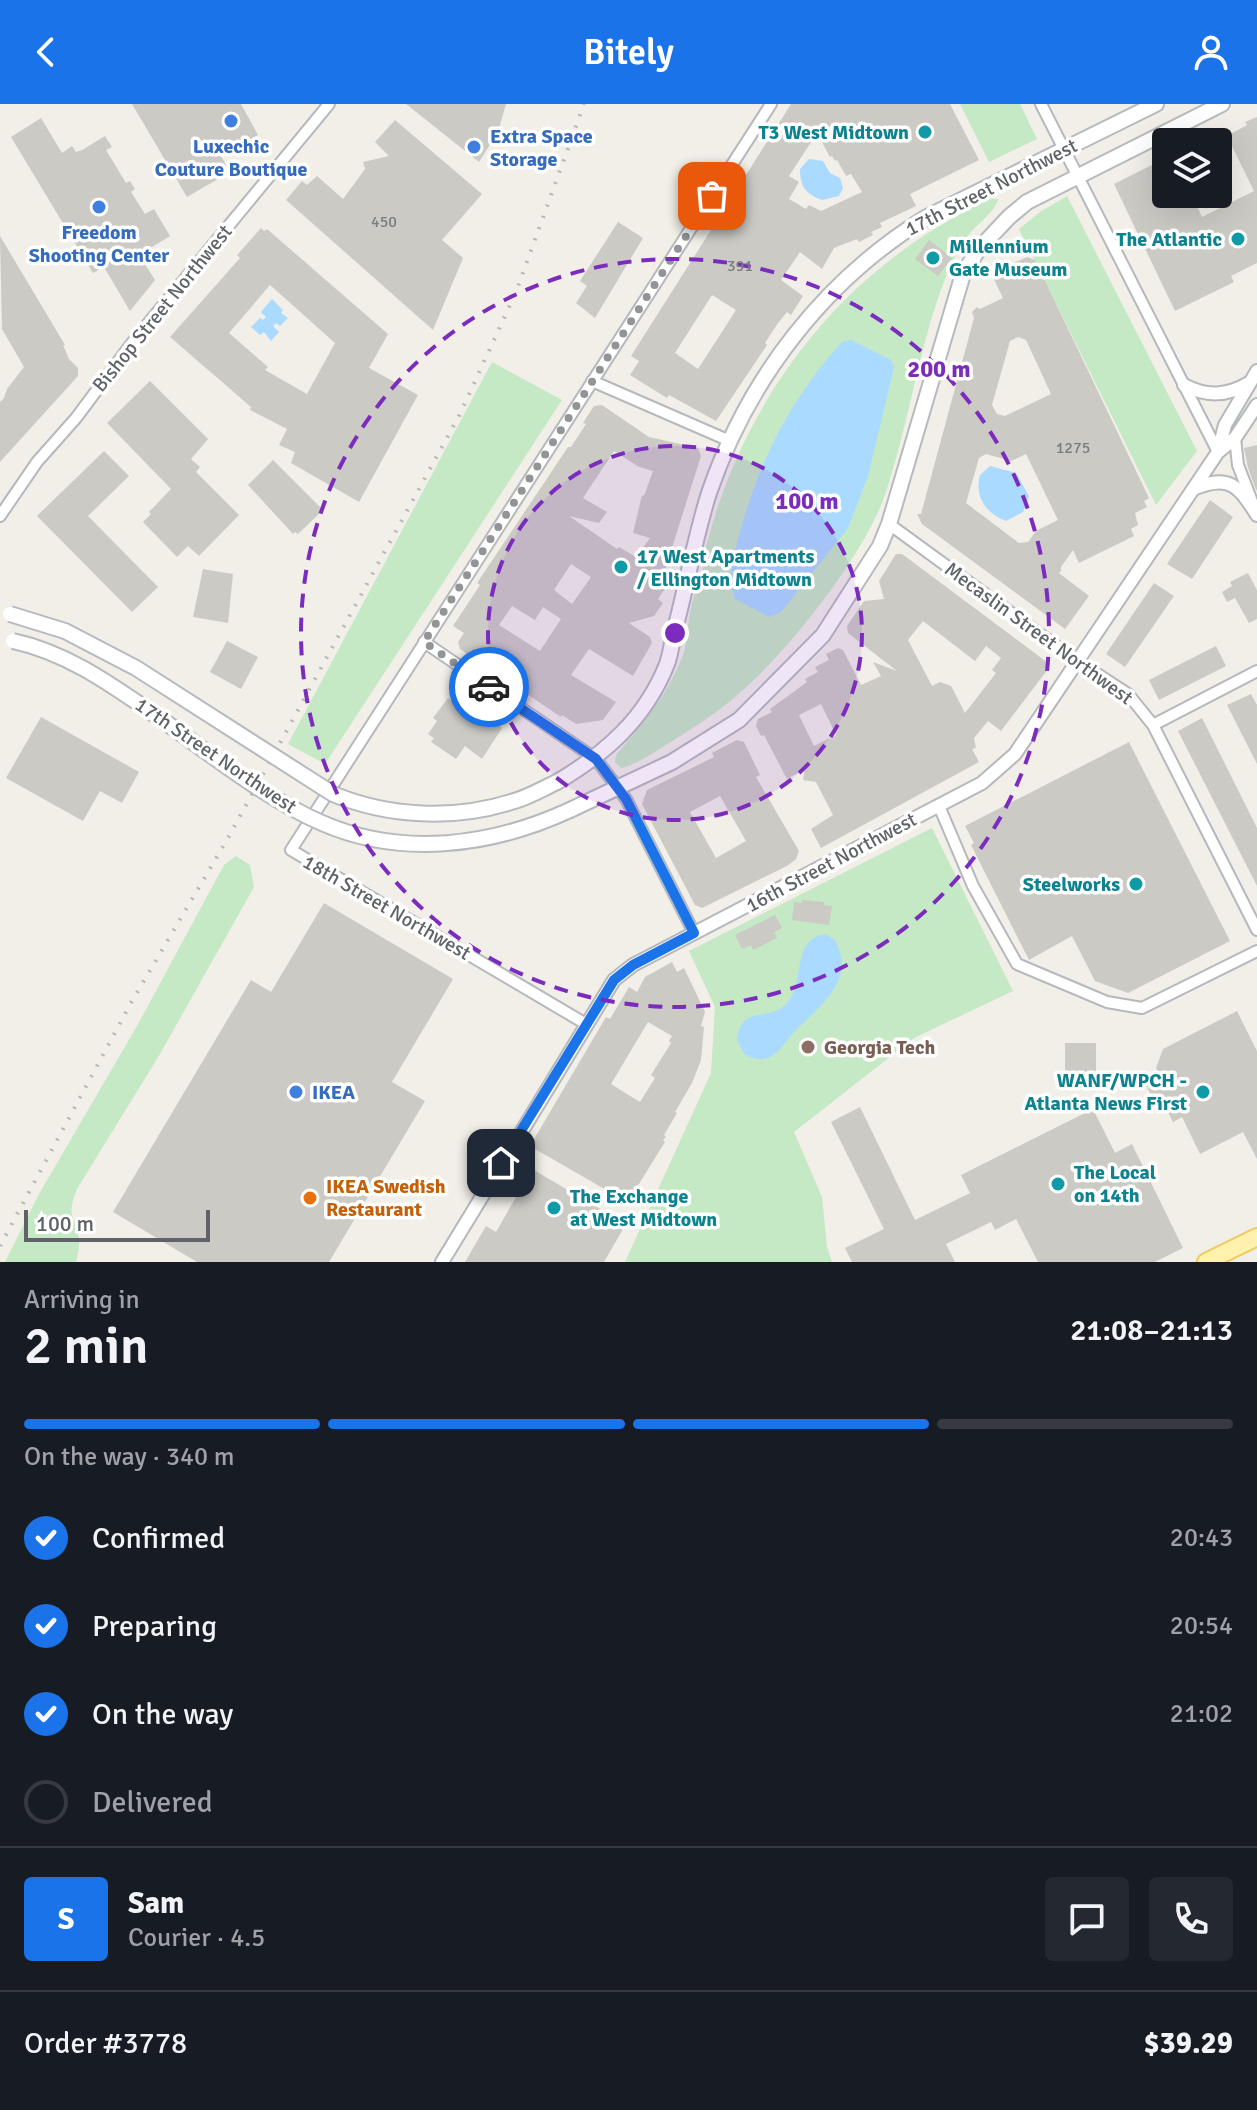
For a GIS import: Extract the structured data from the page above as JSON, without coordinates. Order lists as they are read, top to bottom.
{
  "streets": {
    "main road": ["17th Street Northwest"],
    "street": [
      "Bishop Street Northwest",
      "Mecaslin Street Northwest",
      "16th Street Northwest",
      "18th Street Northwest"
    ]
  },
  "crossings": [
    ["17th Street Northwest", "Mecaslin Street Northwest"],
    ["Mecaslin Street Northwest", "16th Street Northwest"],
    ["16th Street Northwest", "18th Street Northwest"]
  ],
  "places": [
    "Luxechic Couture Boutique",
    "T3 West Midtown",
    "Extra Space Storage",
    "Freedom Shooting Center",
    "The Atlantic",
    "Millennium Gate Museum",
    "17 West Apartments / Ellington Midtown",
    "Steelworks",
    "Georgia Tech",
    "IKEA",
    "WANF/WPCH - Atlanta News First",
    "The Local on 14th",
    "IKEA Swedish Restaurant",
    "The Exchange at West Midtown"
  ],
  "house_numbers": ["450", "391", "1275"],
  "scale_bar": "100 m",
  "page": {
    "header": "Bitely",
    "scale": "100 m",
    "heading": ["2 min", "Arriving in", "21:08–21:13"],
    "panel": [
      "Sam",
      "Courier · 4.5",
      "Order #3778",
      "$39.29"
    ],
    "bar": "On the way · 340 m",
    "list": [
      ["Confirmed", "20:43"],
      ["Preparing", "20:54"],
      ["On the way", "21:02"],
      "Delivered"
    ],
    "round": "S"
  },
  "rings": ["200 m", "100 m"]
}
